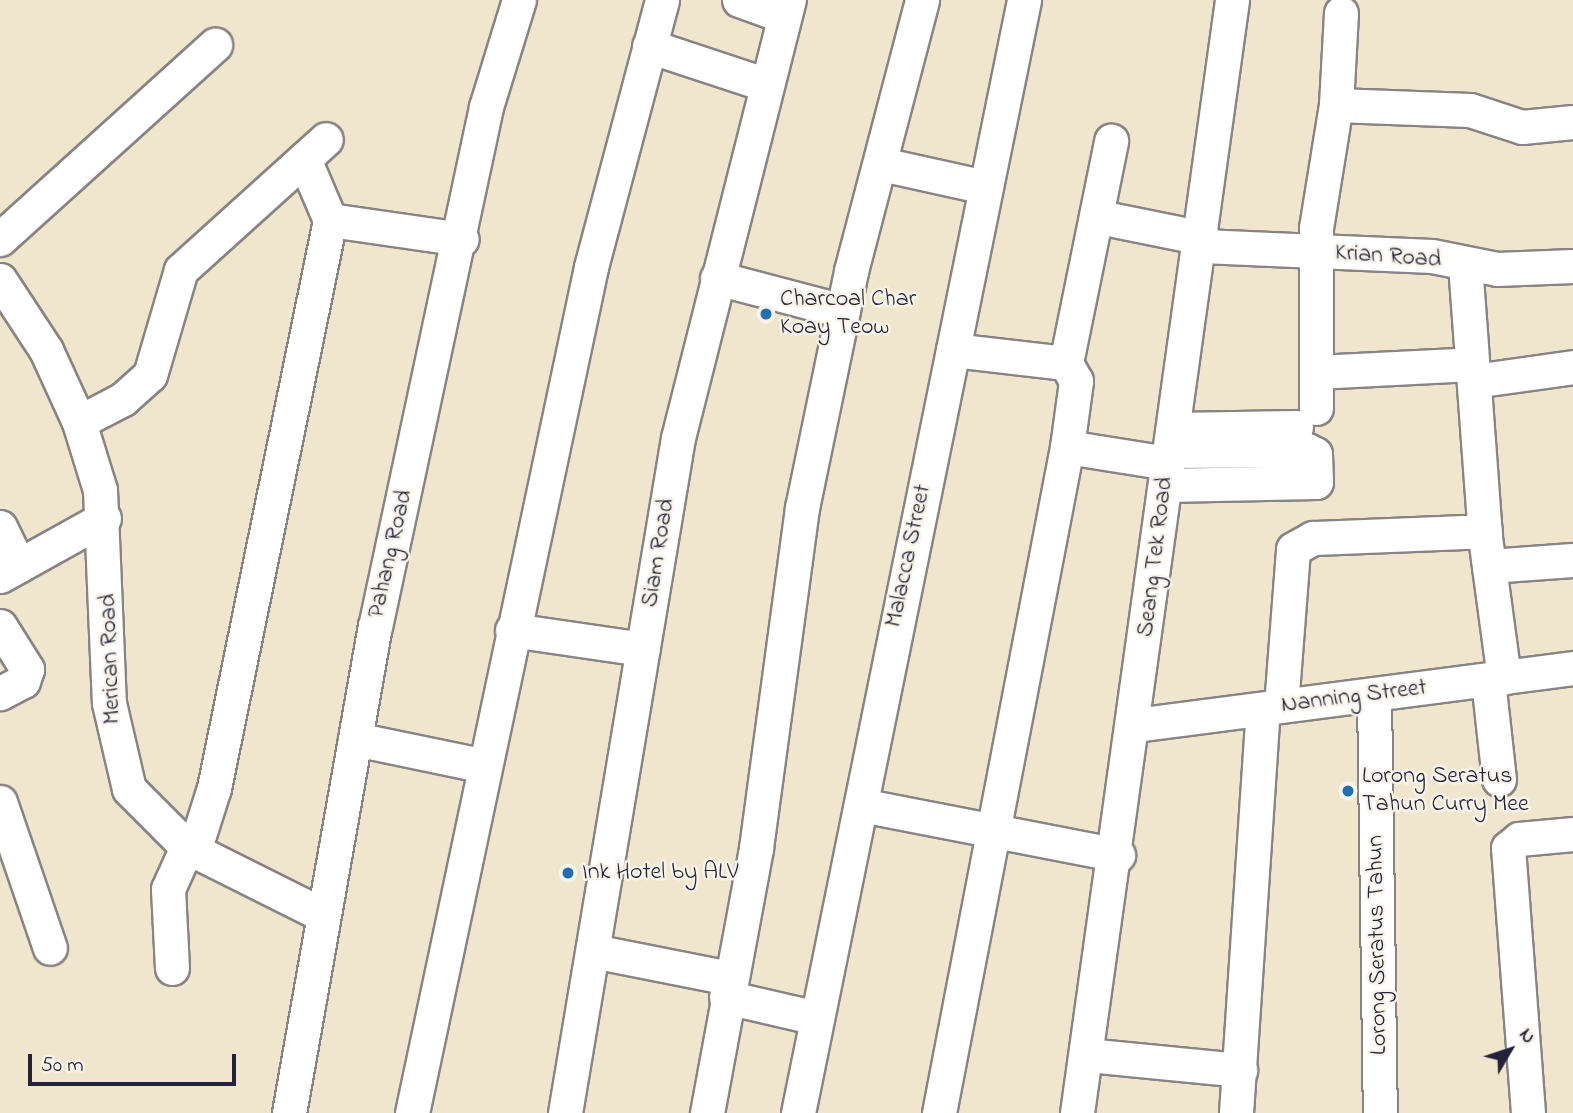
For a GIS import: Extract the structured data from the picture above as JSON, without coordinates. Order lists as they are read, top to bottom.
{
  "streets": {
    "street": [
      "Krian Road",
      "Siam Road",
      "Pahang Road",
      "Malacca Street",
      "Seang Tek Road",
      "Merican Road",
      "Nanning Street",
      "Lorong Seratus Tahun"
    ]
  },
  "crossings": [
    ["Krian Road", "Seang Tek Road"],
    ["Pahang Road", "Merican Road"],
    ["Seang Tek Road", "Nanning Street"],
    ["Nanning Street", "Lorong Seratus Tahun"]
  ],
  "places": ["Charcoal Char Koay Teow", "Lorong Seratus Tahun Curry Mee", "Ink Hotel by ALV"],
  "scale_bar": "50 m",
  "north": "top right"
}
